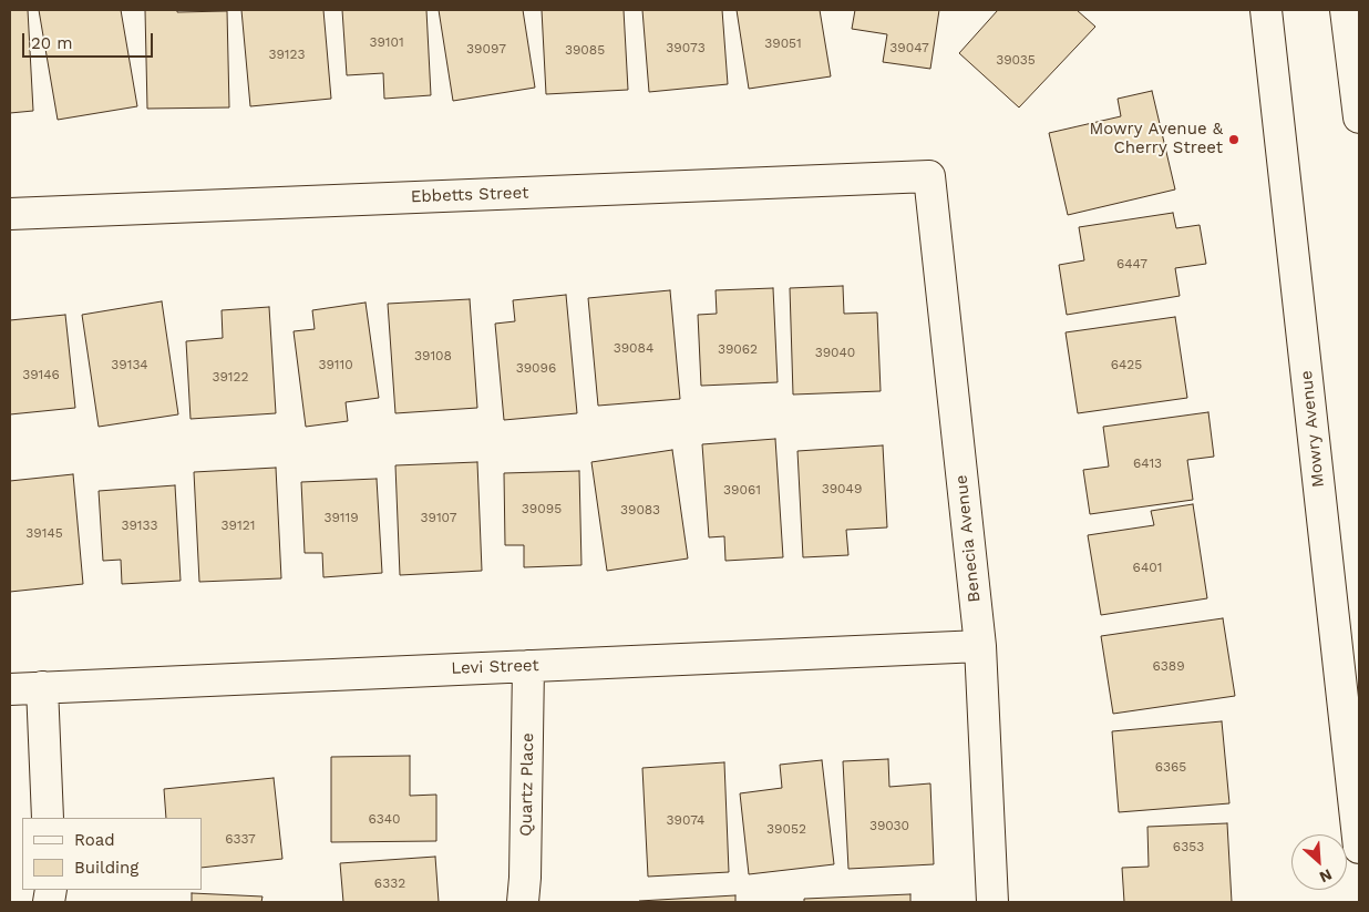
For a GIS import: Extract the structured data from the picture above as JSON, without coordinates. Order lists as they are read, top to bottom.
{
  "streets": {
    "street": [
      "Ebbetts Street",
      "Mowry Avenue",
      "Benecia Avenue",
      "Levi Street",
      "Quartz Place"
    ]
  },
  "crossings": [
    ["Ebbetts Street", "Benecia Avenue"],
    ["Benecia Avenue", "Levi Street"],
    ["Levi Street", "Quartz Place"]
  ],
  "places": ["Mowry Avenue & Cherry Street"],
  "house_numbers": [
    "39101",
    "39051",
    "39073",
    "39047",
    "39097",
    "39085",
    "39123",
    "39035",
    "6447",
    "39084",
    "39062",
    "39040",
    "39108",
    "39134",
    "39110",
    "6425",
    "39096",
    "39146",
    "39122",
    "6413",
    "39049",
    "39061",
    "39095",
    "39083",
    "39119",
    "39107",
    "39133",
    "39121",
    "39145",
    "6401",
    "6389",
    "6365",
    "6340",
    "39074",
    "39030",
    "39052",
    "6337",
    "6353",
    "6332"
  ],
  "legend": ["Road", "Building"],
  "scale_bar": "20 m",
  "north": "bottom right"
}
